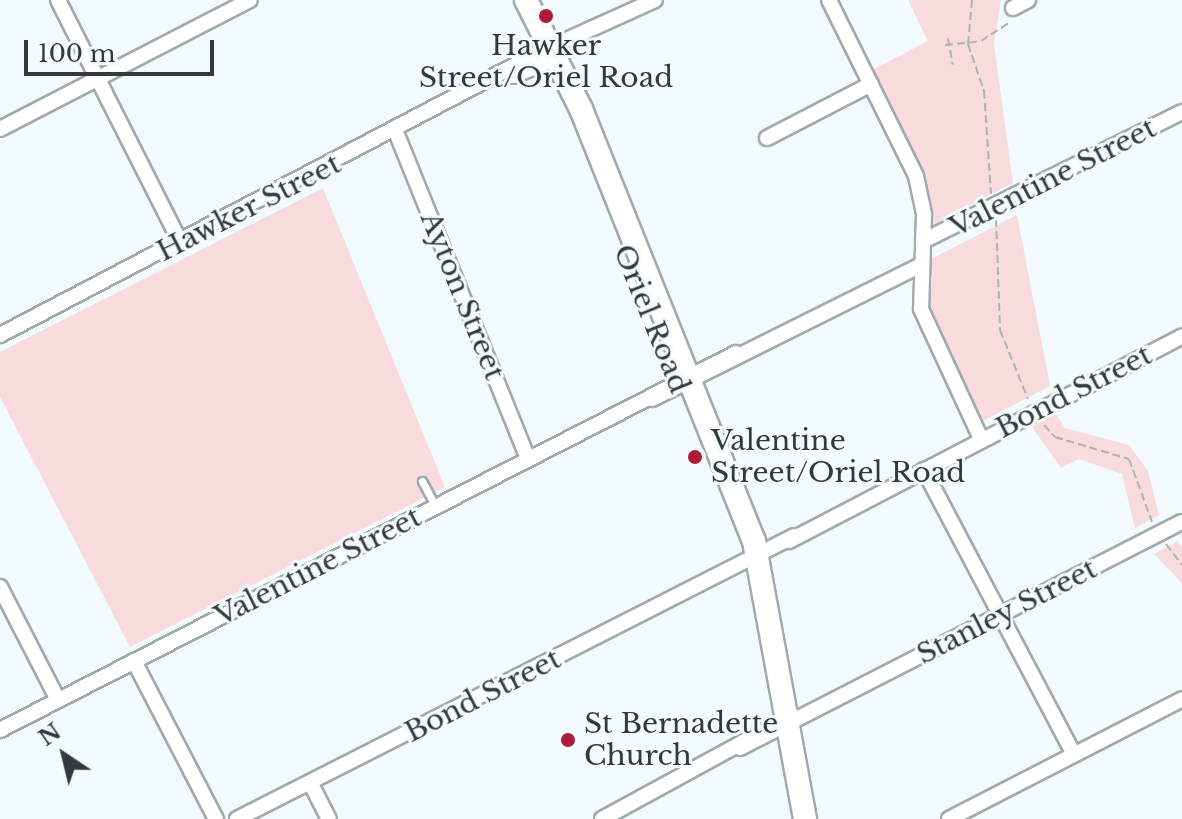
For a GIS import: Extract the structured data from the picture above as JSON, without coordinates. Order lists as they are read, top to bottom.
{
  "streets": {
    "main road": ["Oriel Road"],
    "street": [
      "Valentine Street",
      "Hawker Street",
      "Ayton Street",
      "Bond Street",
      "Stanley Street"
    ]
  },
  "crossings": [
    ["Valentine Street", "Ayton Street"],
    ["Valentine Street", "Oriel Road"],
    ["Hawker Street", "Ayton Street"],
    ["Hawker Street", "Oriel Road"],
    ["Oriel Road", "Bond Street"],
    ["Oriel Road", "Stanley Street"]
  ],
  "places": ["Hawker Street/Oriel Road", "Valentine Street/Oriel Road", "St Bernadette Church"],
  "scale_bar": "100 m",
  "north": "top left"
}
